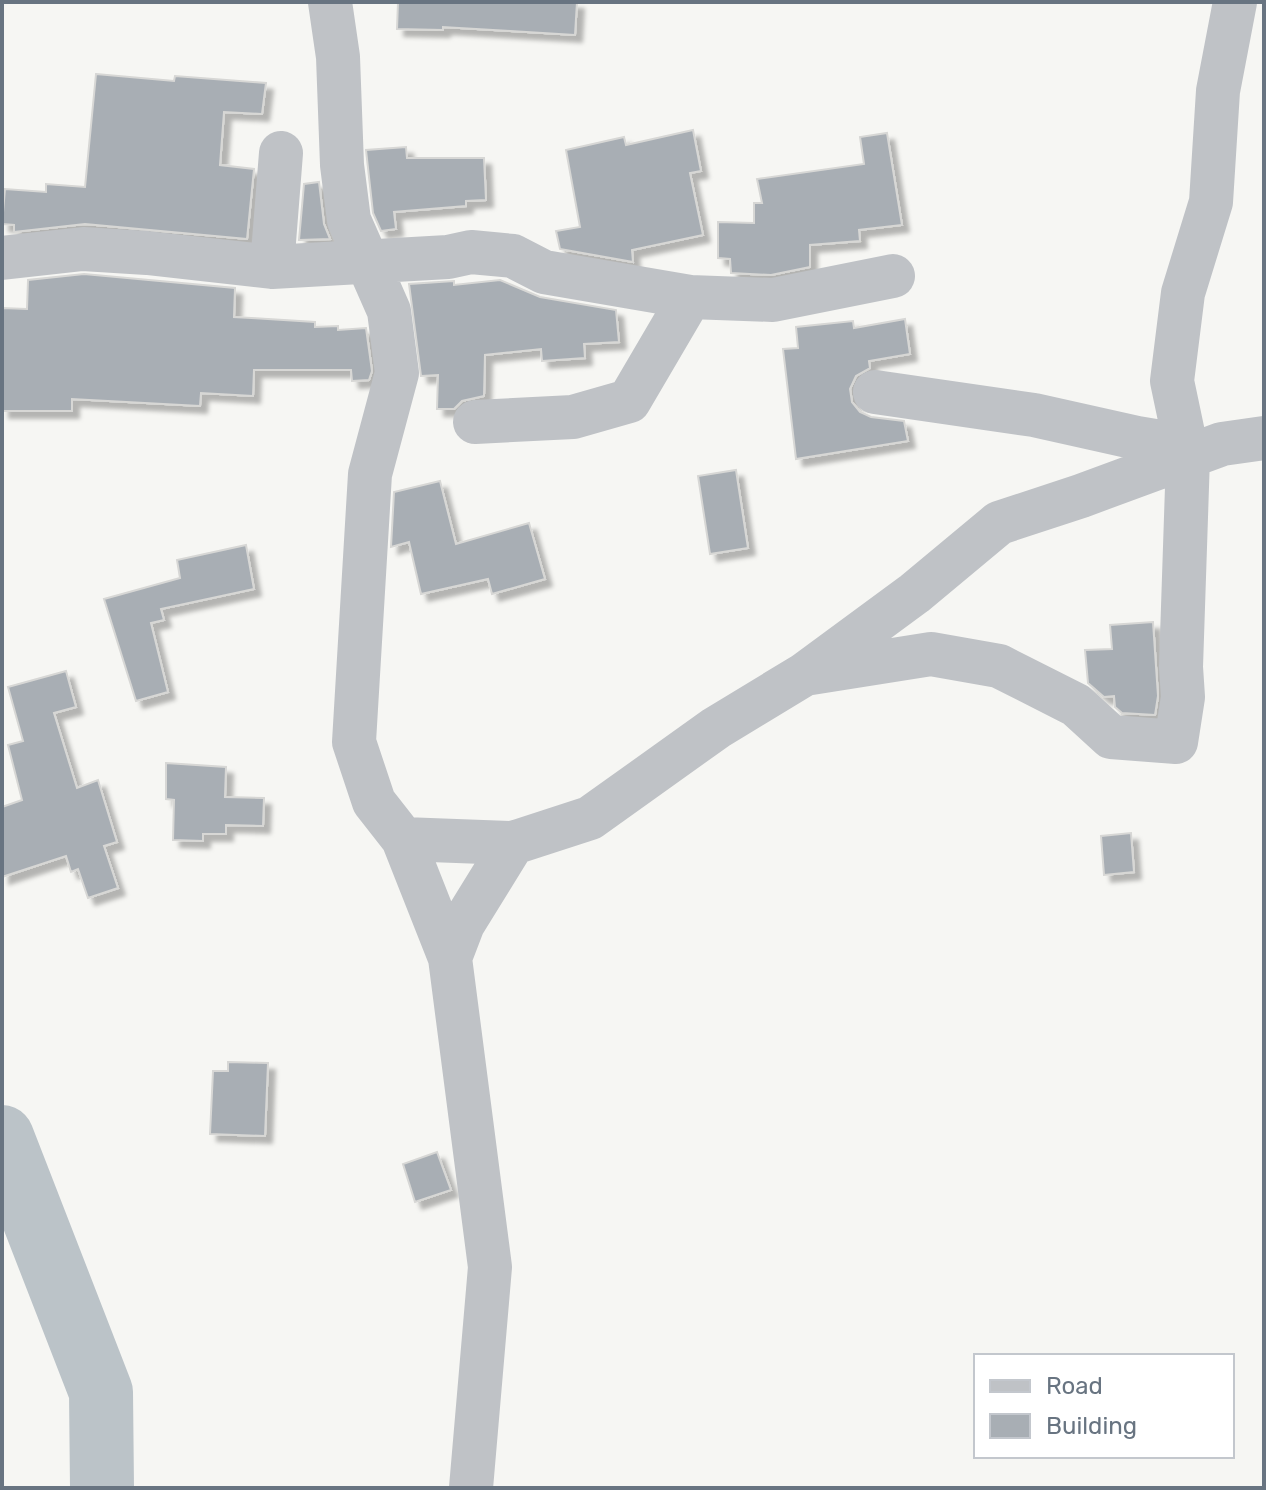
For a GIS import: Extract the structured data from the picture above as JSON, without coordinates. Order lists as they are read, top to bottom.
{
  "legend": ["Road", "Building"]
}
